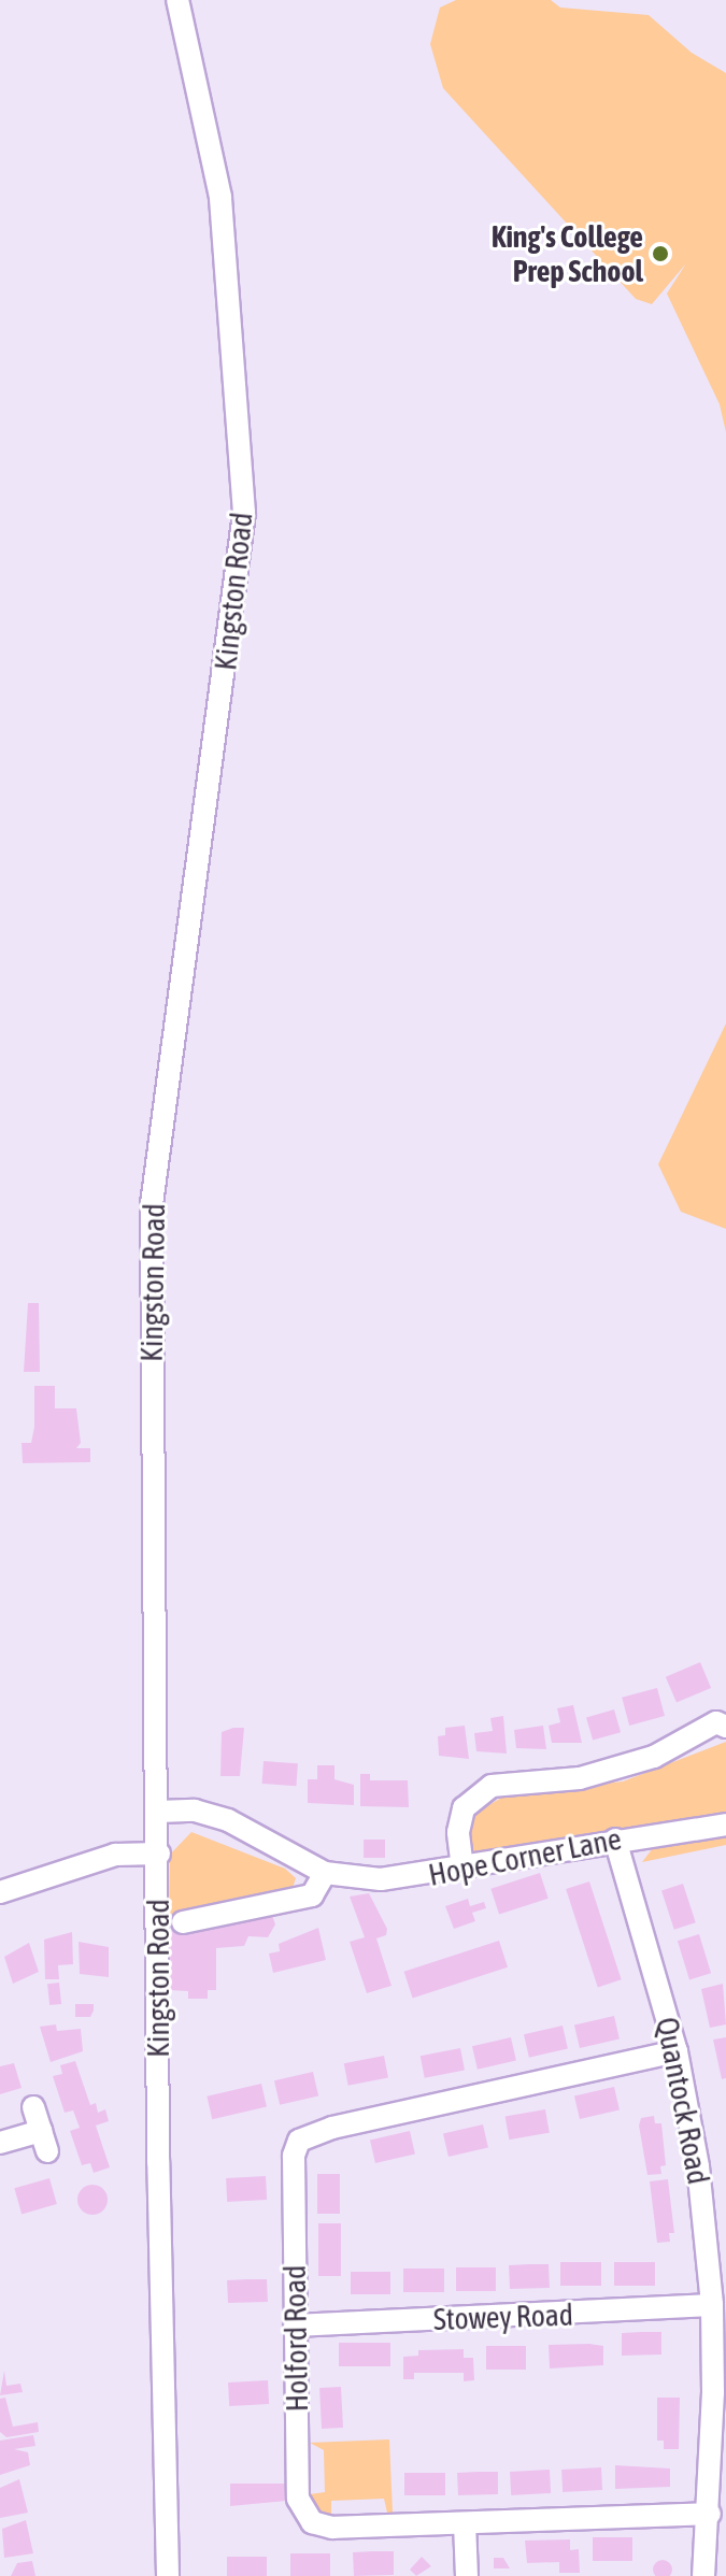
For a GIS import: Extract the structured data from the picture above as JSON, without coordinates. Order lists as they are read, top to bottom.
{
  "streets": {
    "street": [
      "Kingston Road",
      "Hope Corner Lane",
      "Quantock Road",
      "Stowey Road",
      "Holford Road"
    ]
  },
  "crossings": [
    ["Kingston Road", "Hope Corner Lane"],
    ["Hope Corner Lane", "Quantock Road"],
    ["Quantock Road", "Stowey Road"],
    ["Quantock Road", "Holford Road"],
    ["Stowey Road", "Holford Road"]
  ],
  "places": ["King's College Prep School"]
}
